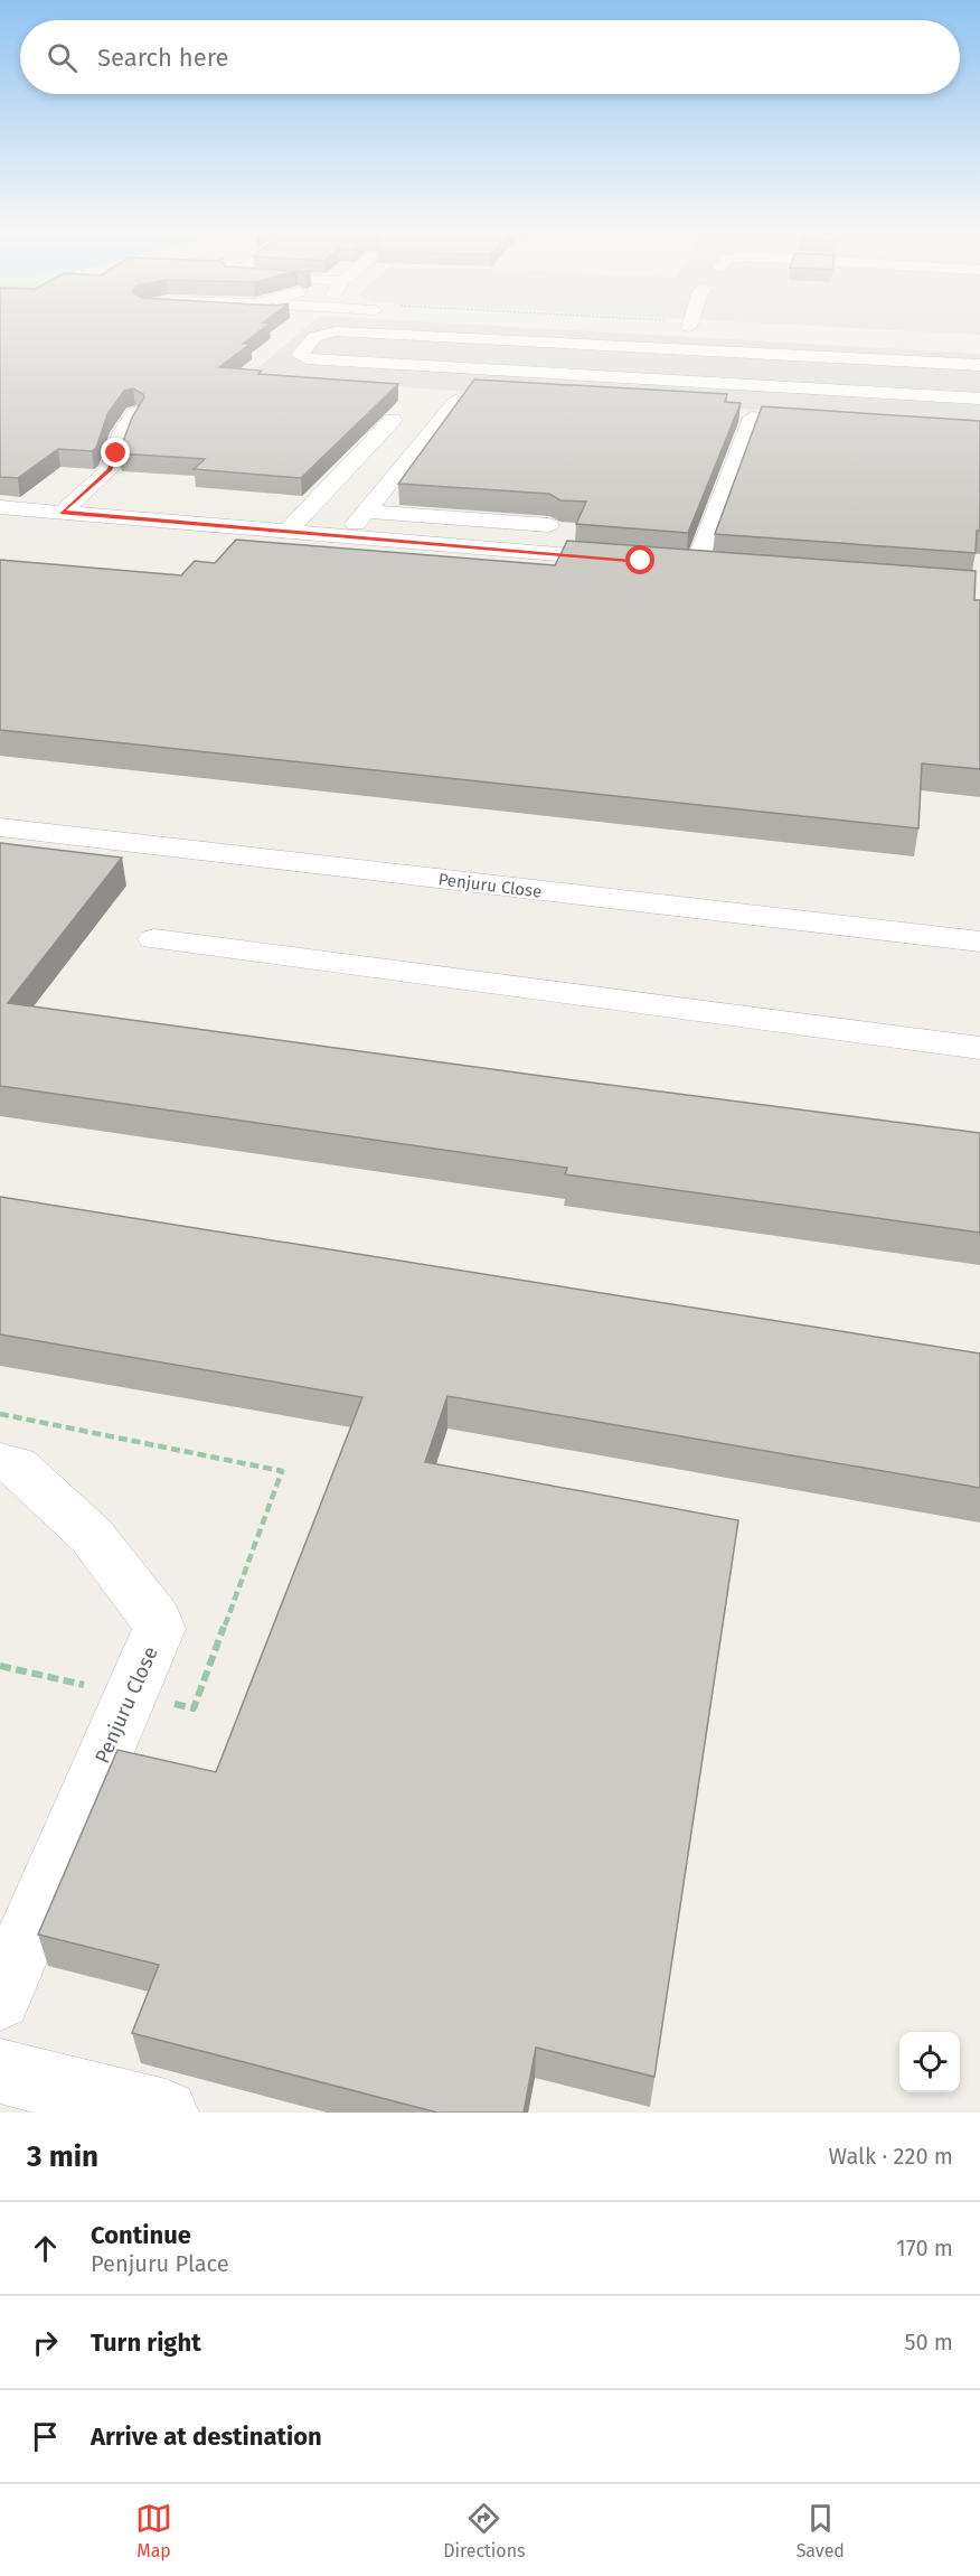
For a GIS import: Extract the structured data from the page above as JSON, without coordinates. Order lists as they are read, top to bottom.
{
  "streets": {
    "street": ["Penjuru Close"]
  },
  "page": {
    "search": "Search here",
    "heading": ["3 min", "Walk · 220 m"],
    "list": [
      ["Continue", "Penjuru Place", "170 m"],
      ["Turn right", "50 m"],
      "Arrive at destination"
    ],
    "nav": ["Map", "Directions", "Saved"]
  }
}
